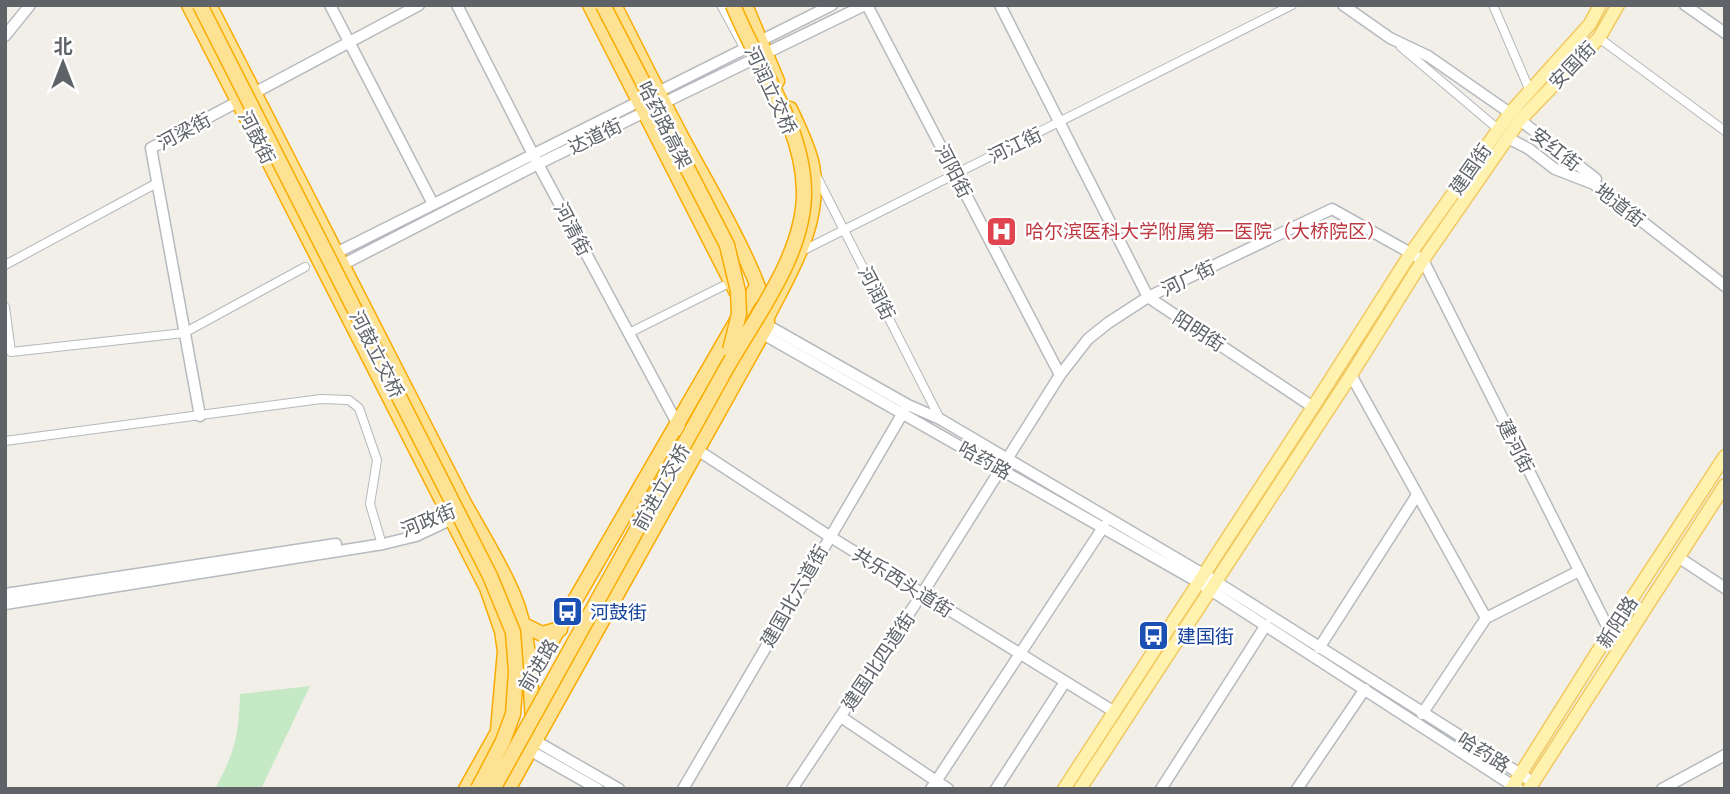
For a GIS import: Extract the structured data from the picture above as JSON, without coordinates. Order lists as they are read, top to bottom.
{
  "streets": {
    "highway": [
      "河润立交桥",
      "哈药路高架",
      "河鼓街",
      "河润街",
      "河鼓立交桥",
      "哈药路",
      "前进立交桥",
      "前进路"
    ],
    "main road": ["安国街", "建国街", "新阳路"],
    "street": [
      "河梁街",
      "达道街",
      "河江街",
      "安红街",
      "河阳街",
      "地道街",
      "河清街",
      "河广街",
      "阳明街",
      "建河街",
      "河政街",
      "共乐西头道街",
      "建国北六道街",
      "建国北四道街"
    ]
  },
  "crossings": [
    ["安国街", "安红街"],
    ["安国街", "建国街"],
    ["河润立交桥", "河润街"],
    ["河润立交桥", "前进立交桥"],
    ["哈药路高架", "前进立交桥"],
    ["河梁街", "河鼓街"],
    ["达道街", "河阳街"],
    ["达道街", "河清街"],
    ["达道街", "河润街"],
    ["达道街", "哈药路"],
    ["河鼓街", "河政街"],
    ["河鼓街", "前进路"],
    ["河江街", "河阳街"],
    ["河江街", "河润街"],
    ["河江街", "阳明街"],
    ["安红街", "建国街"],
    ["建国街", "地道街"],
    ["建国街", "河广街"],
    ["建国街", "阳明街"],
    ["建国街", "建河街"],
    ["建国街", "哈药路"],
    ["建国街", "共乐西头道街"],
    ["河阳街", "河广街"],
    ["河清街", "共乐西头道街"],
    ["河清街", "前进路"],
    ["河广街", "阳明街"],
    ["河广街", "建河街"],
    ["河广街", "哈药路"],
    ["河广街", "建国北四道街"],
    ["河润街", "哈药路"],
    ["河润街", "前进立交桥"],
    ["建河街", "新阳路"],
    ["哈药路", "建国北六道街"],
    ["哈药路", "新阳路"],
    ["哈药路", "建国北四道街"],
    ["哈药路", "前进路"],
    ["共乐西头道街", "建国北六道街"],
    ["共乐西头道街", "建国北四道街"],
    ["共乐西头道街", "前进路"]
  ],
  "places": {
    "hospital": ["哈尔滨医科大学附属第一医院（大桥院区）"],
    "bus stop": ["河鼓街", "建国街"]
  },
  "north": "top"
}
